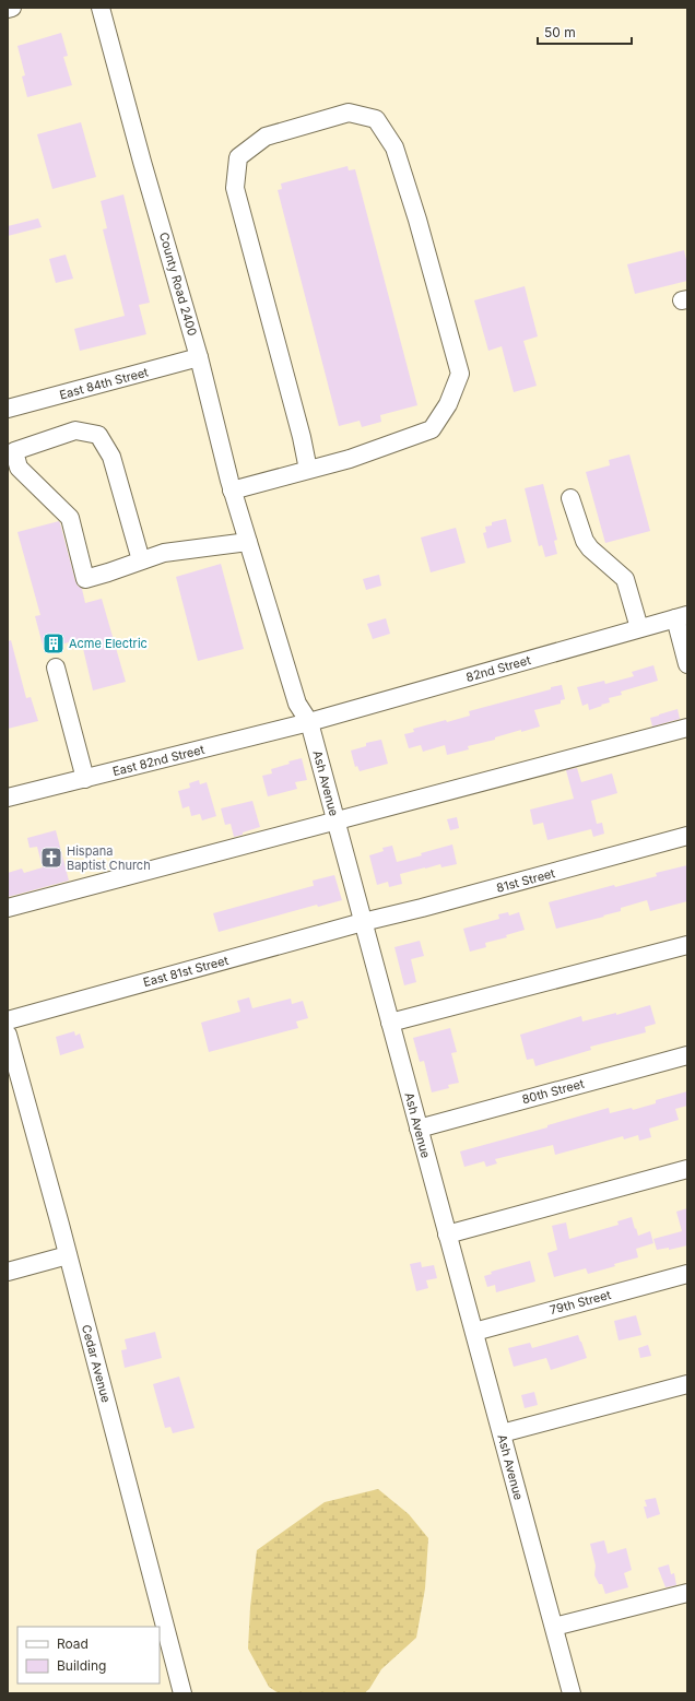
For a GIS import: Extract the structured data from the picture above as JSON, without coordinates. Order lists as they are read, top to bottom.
{
  "streets": {
    "street": [
      "County Road 2400",
      "East 84th Street",
      "82nd Street",
      "East 82nd Street",
      "Ash Avenue",
      "81st Street",
      "East 81st Street",
      "80th Street",
      "79th Street",
      "Cedar Avenue"
    ]
  },
  "crossings": [
    ["County Road 2400", "East 84th Street"],
    ["County Road 2400", "Ash Avenue"],
    ["82nd Street", "East 82nd Street"],
    ["82nd Street", "Ash Avenue"],
    ["East 82nd Street", "Ash Avenue"],
    ["Ash Avenue", "81st Street"],
    ["Ash Avenue", "East 81st Street"],
    ["Ash Avenue", "80th Street"],
    ["Ash Avenue", "79th Street"],
    ["81st Street", "East 81st Street"]
  ],
  "places": {
    "building": ["Acme Electric"],
    "church": ["Hispana Baptist Church"]
  },
  "legend": ["Road", "Building"],
  "scale_bar": "50 m"
}
